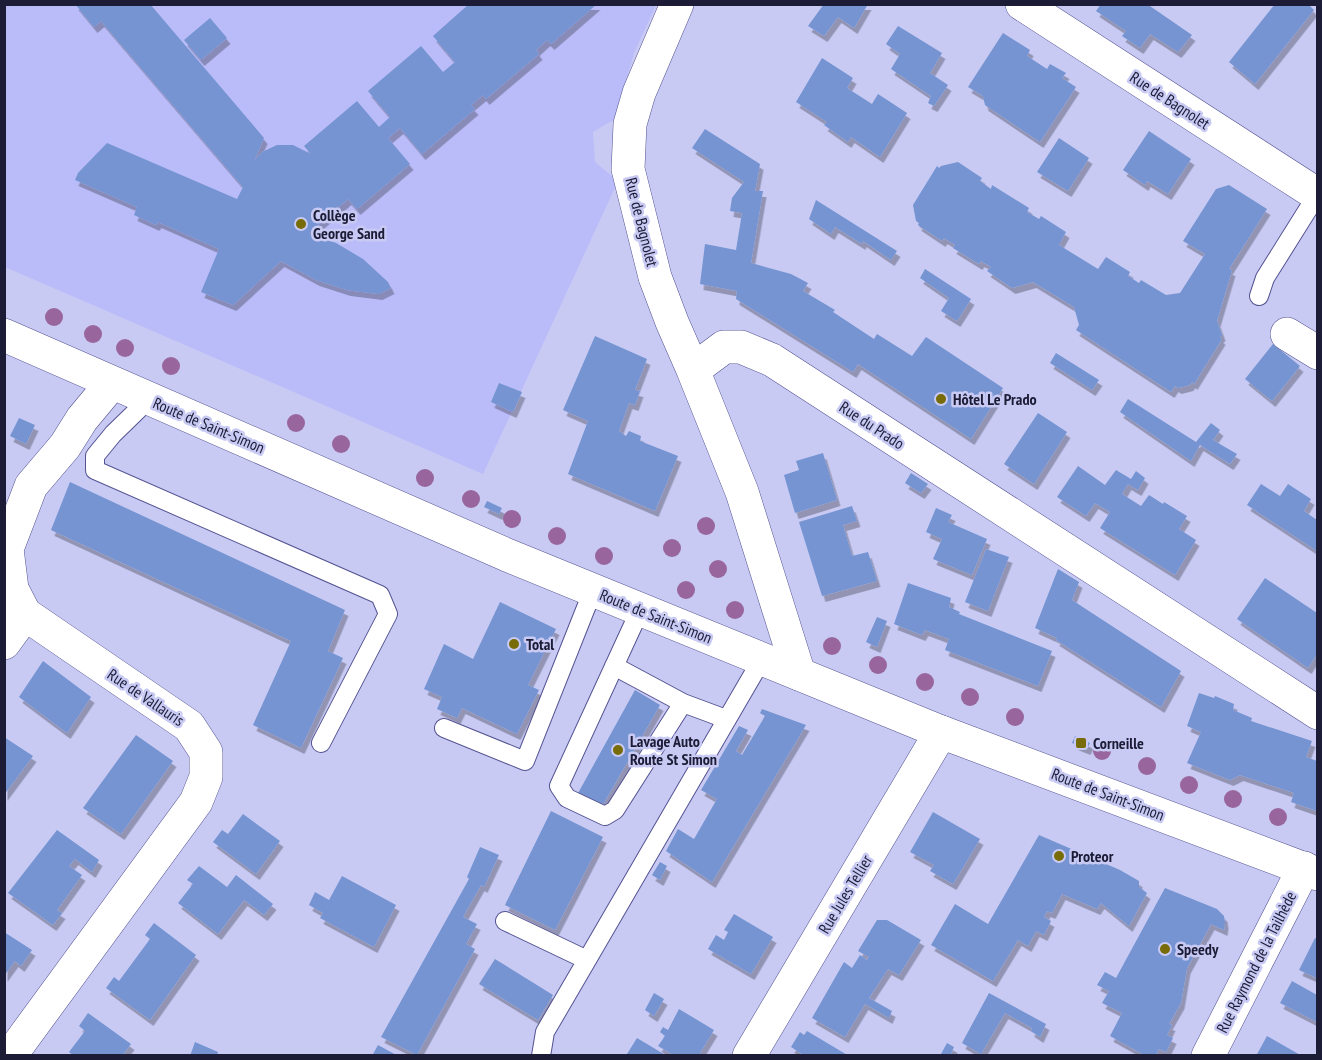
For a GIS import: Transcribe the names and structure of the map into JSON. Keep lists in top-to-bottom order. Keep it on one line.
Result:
{"streets":{"street":["Rue de Bagnolet","Route de Saint-Simon","Rue du Prado","Rue de Vallauris","Rue Jules Tellier","Rue Raymond de la Tailhède"]},"crossings":[["Rue de Bagnolet","Rue du Prado"],["Route de Saint-Simon","Rue de Vallauris"],["Route de Saint-Simon","Rue Jules Tellier"],["Route de Saint-Simon","Rue Raymond de la Tailhède"]],"places":{"other":["Collège George Sand","Hôtel Le Prado","Total","Lavage Auto Route St Simon","Proteor","Speedy"],"transit":["Corneille"]}}
